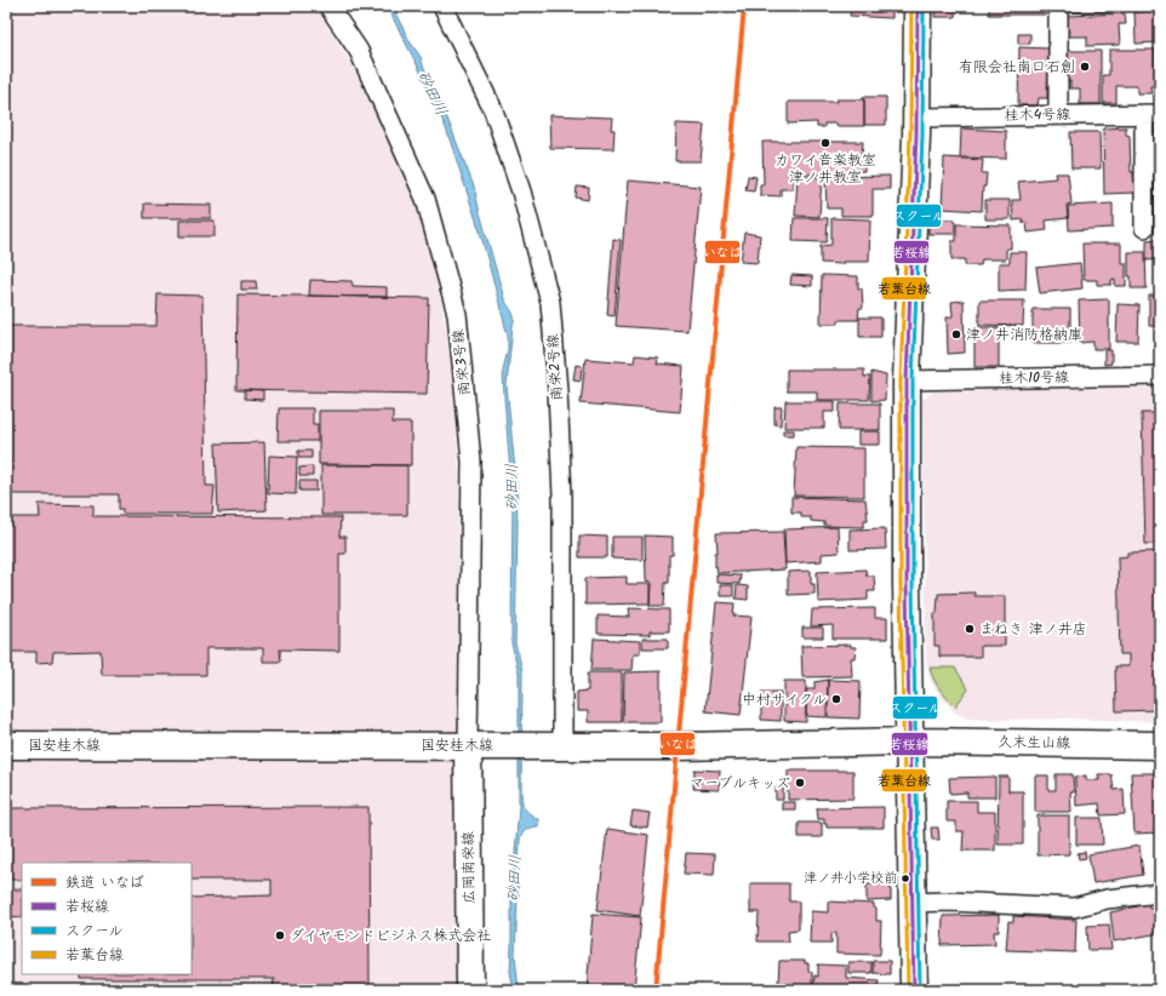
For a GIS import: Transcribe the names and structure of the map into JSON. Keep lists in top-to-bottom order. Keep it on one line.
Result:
{"streets":{"main road":["久末生山線","国安桂木線","広岡南栄線"],"street":["桂木4号線","南栄3号線","南栄2号線","桂木10号線"]},"crossings":[["南栄3号線","国安桂木線"],["南栄3号線","広岡南栄線"],["南栄2号線","国安桂木線"],["久末生山線","国安桂木線"],["国安桂木線","広岡南栄線"]],"water":["砂田川"],"places":["有限会社南口石創","カワイ音楽教室 津ノ井教室","津ノ井消防格納庫","まねき 津ノ井店","中村サイクル","マーブルキッズ","津ノ井小学校前","ダイヤモンドビジネス株式会社"],"lines":["rail line いなば","transit line 若桜線","transit line スクール","transit line 若葉台線"],"legend":["鉄道 いなば","若桜線","スクール","若葉台線"]}
